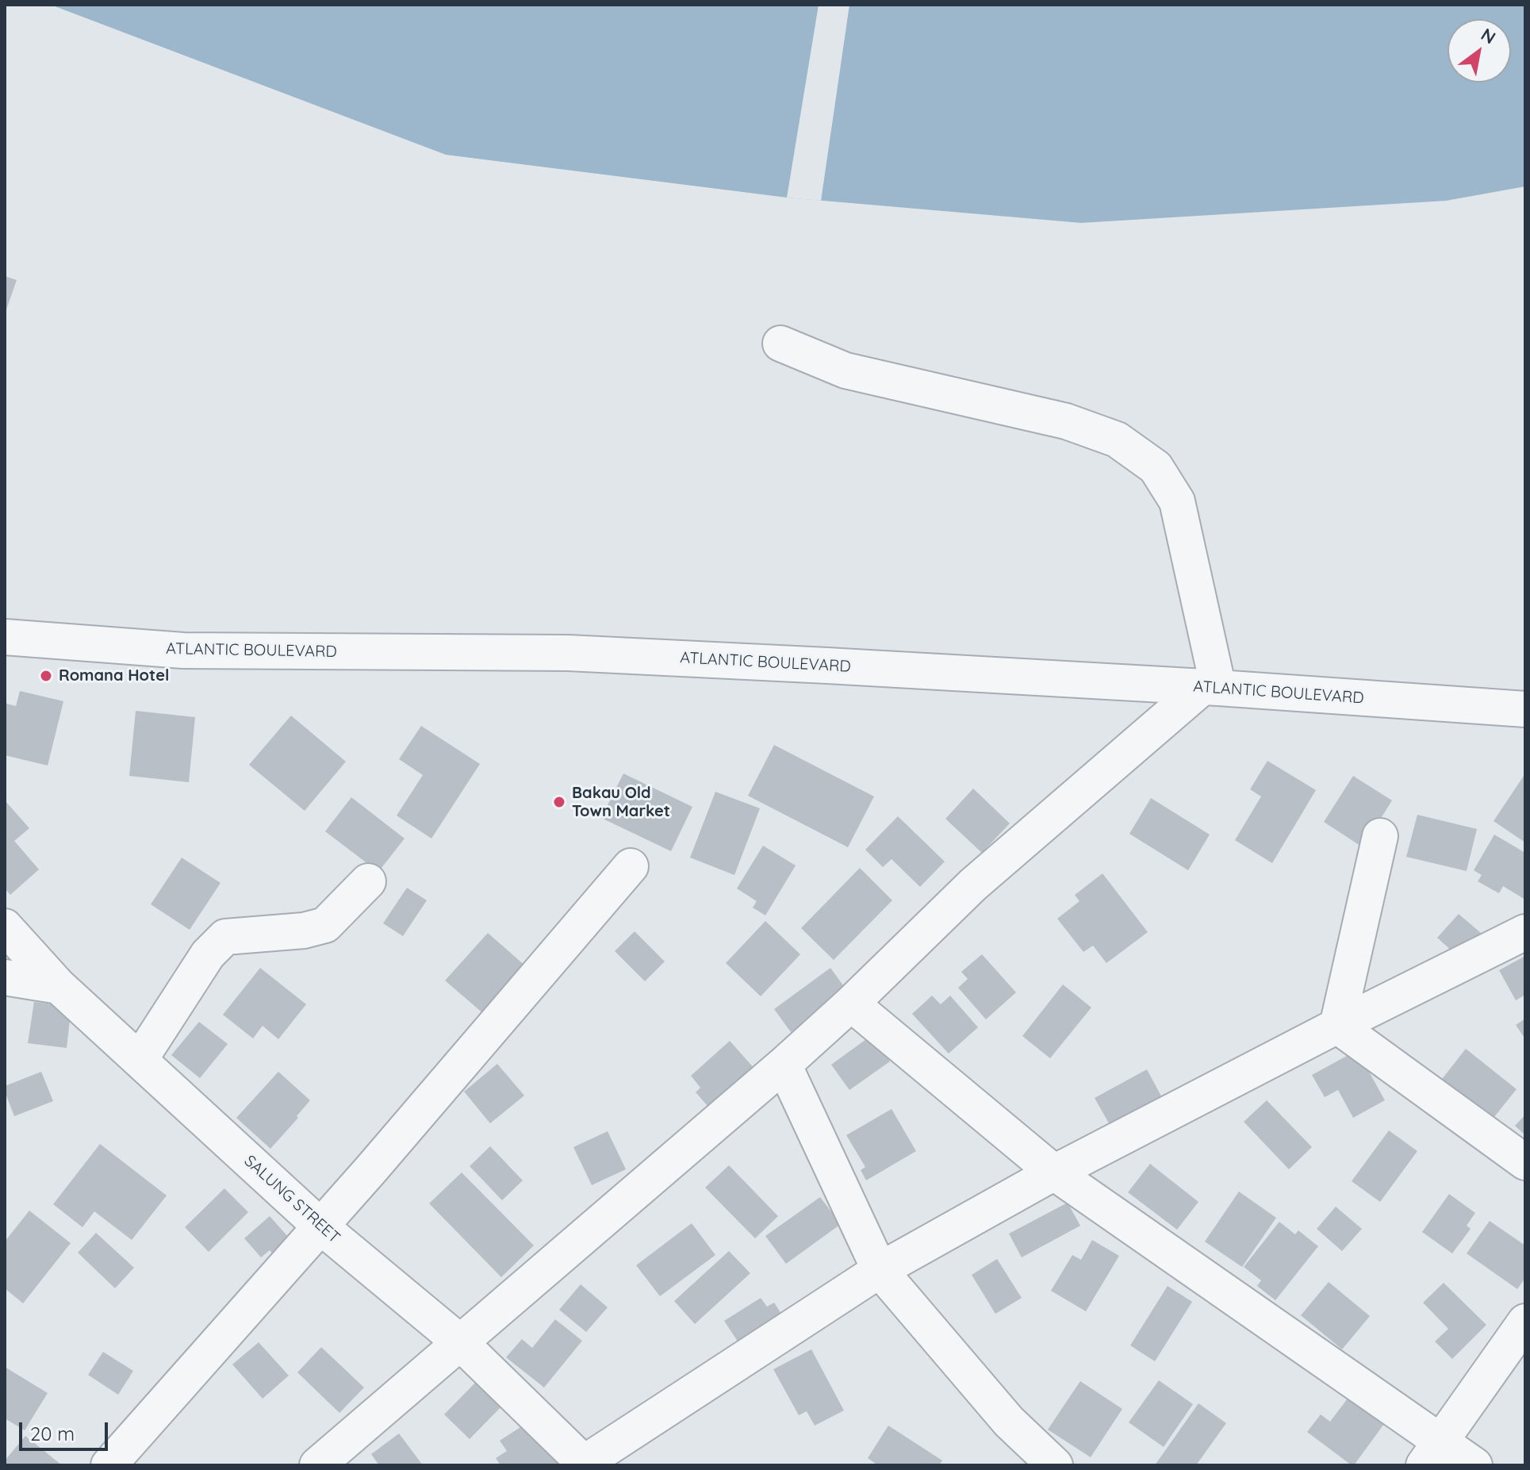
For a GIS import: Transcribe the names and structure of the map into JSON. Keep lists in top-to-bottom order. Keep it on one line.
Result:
{"streets":{"street":["ATLANTIC BOULEVARD","SALUNG STREET"]},"places":["Romana Hotel","Bakau Old Town Market"],"scale_bar":"20 m","north":"top right"}
